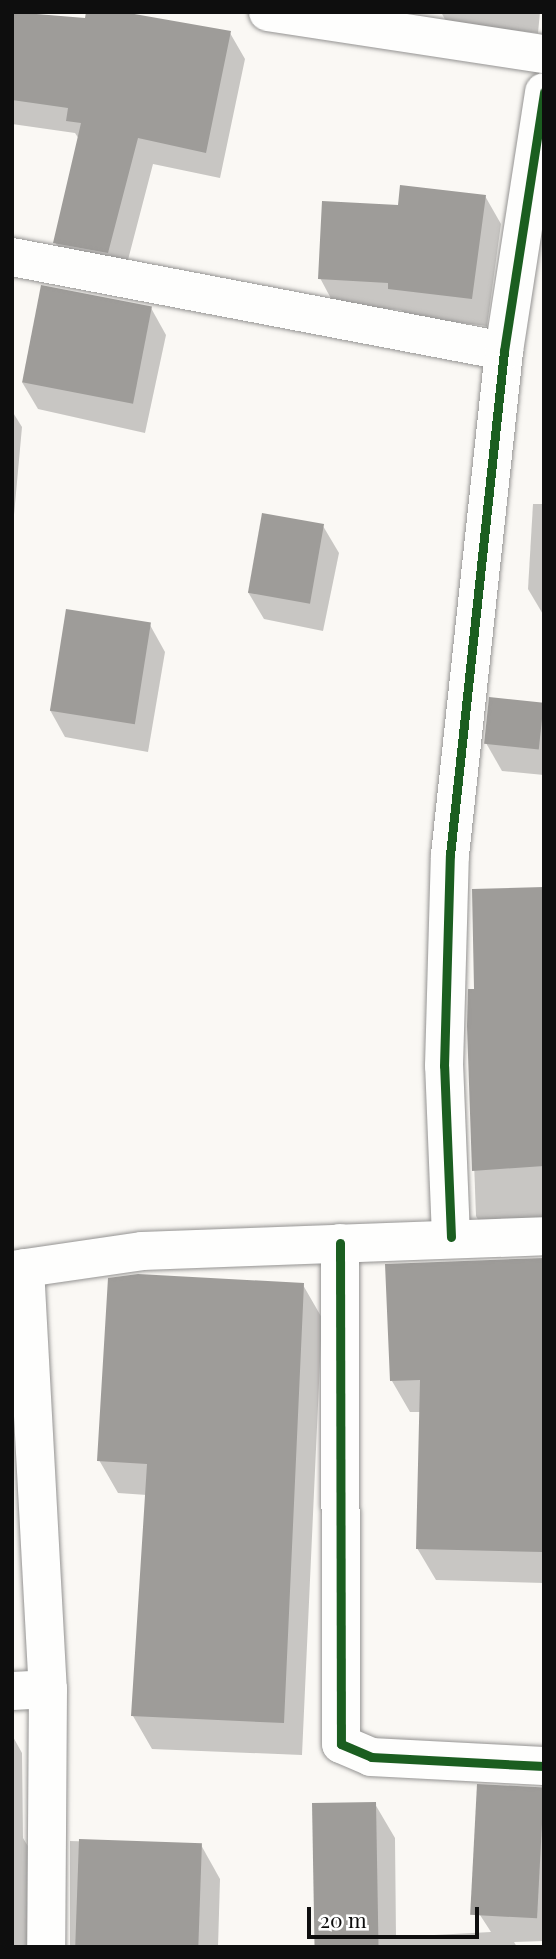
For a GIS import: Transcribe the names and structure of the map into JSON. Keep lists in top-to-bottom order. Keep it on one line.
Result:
{"scale_bar":"20 m"}
